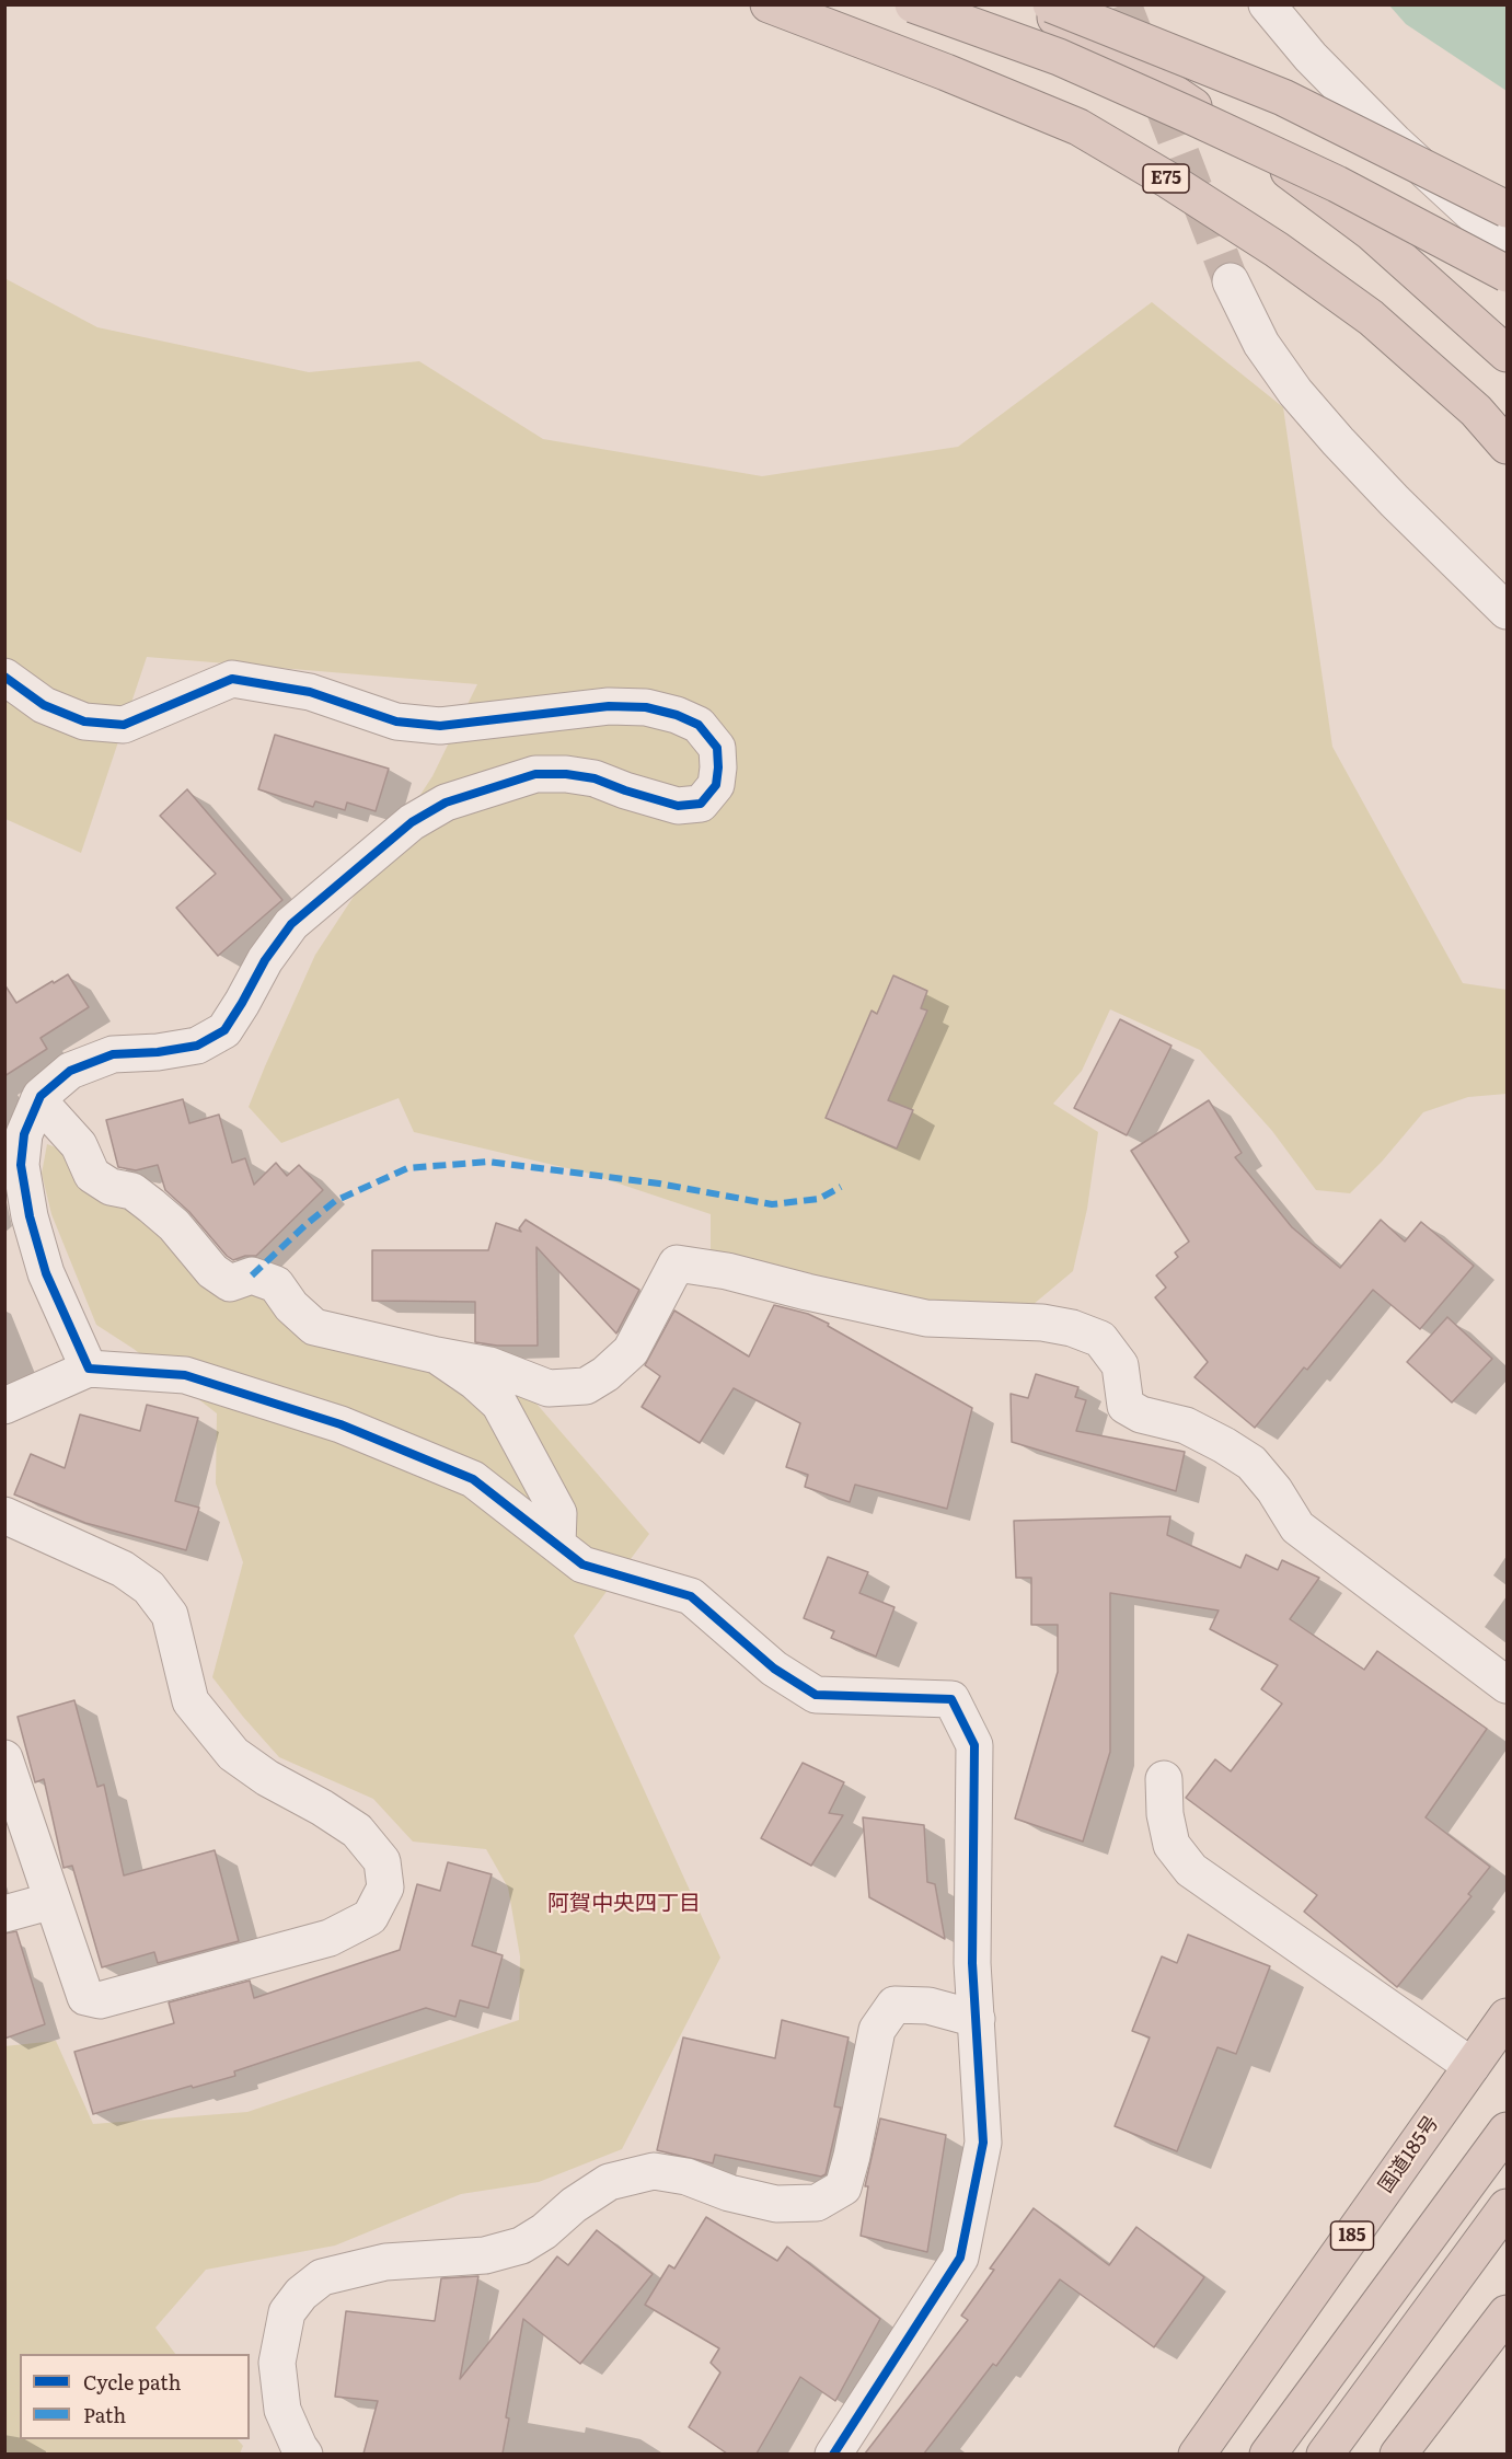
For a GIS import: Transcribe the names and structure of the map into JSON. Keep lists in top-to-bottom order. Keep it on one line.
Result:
{"streets":{"highway":["E75","国道185号","185"]},"districts":["阿賀中央四丁目"],"legend":["Cycle path","Path"]}
